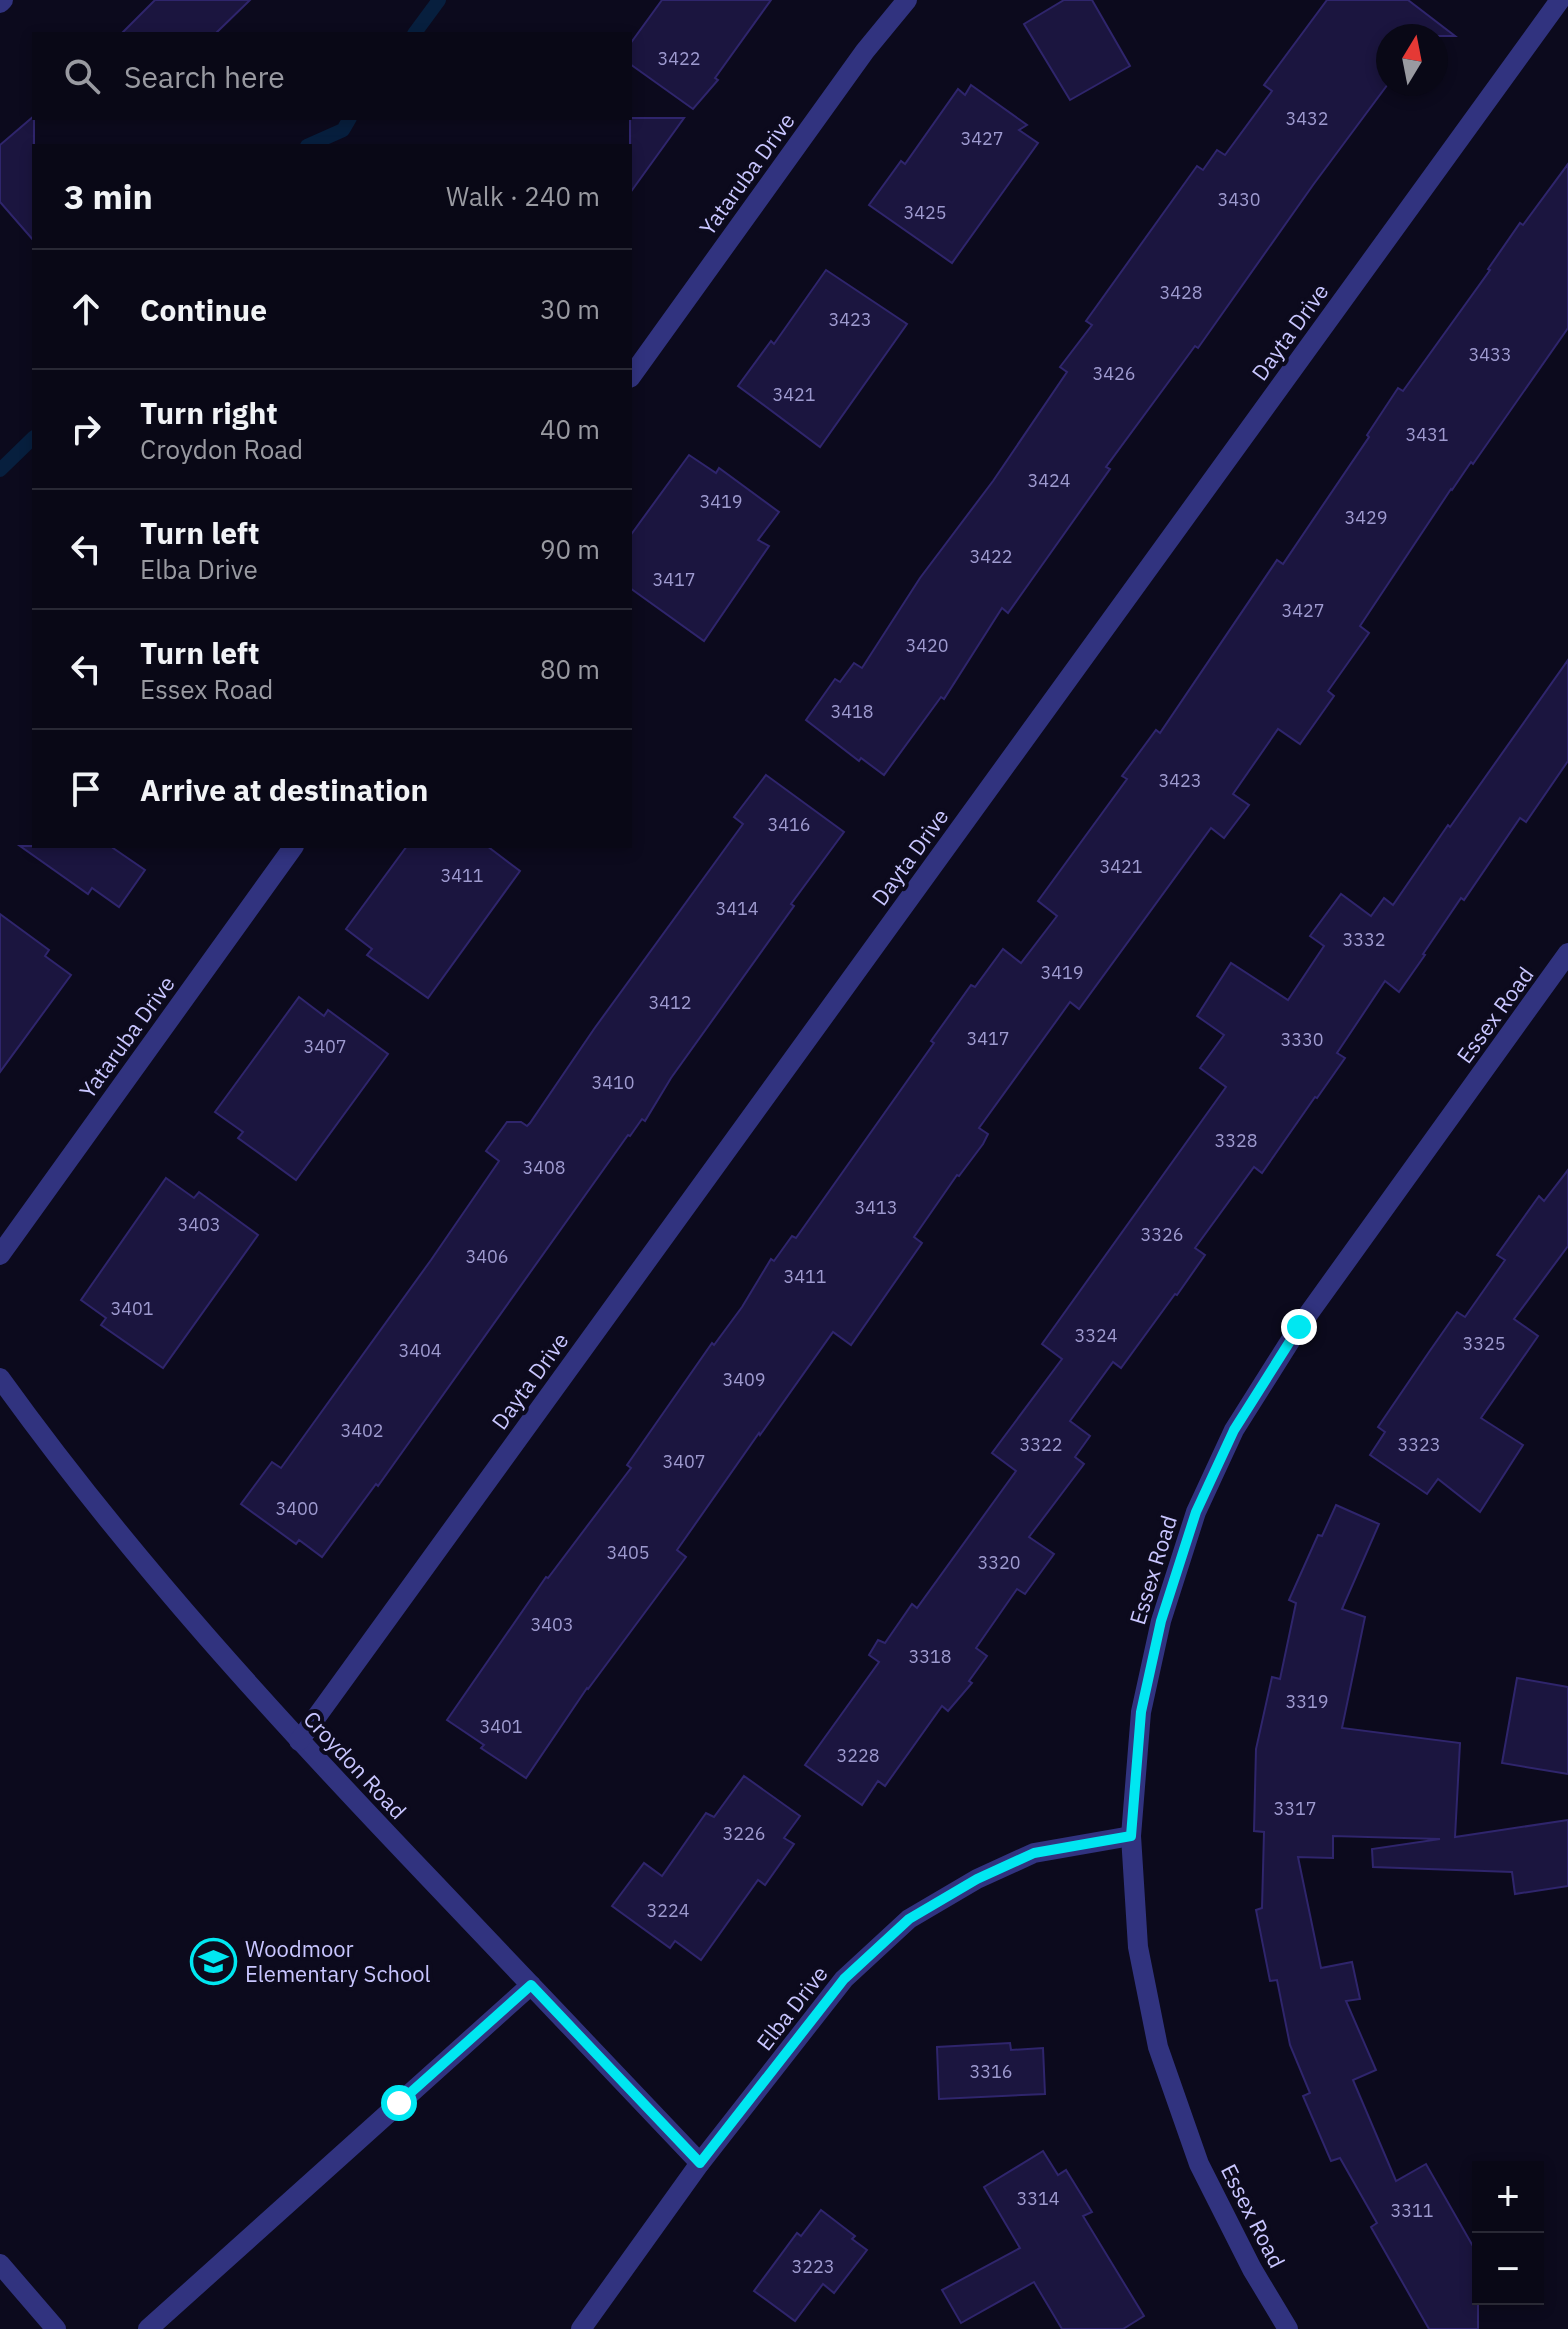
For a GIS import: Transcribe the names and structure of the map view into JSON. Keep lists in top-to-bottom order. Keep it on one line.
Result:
{"streets":{"street":["Yataruba Drive","Dayta Drive","Essex Road","Croydon Road","Elba Drive"]},"crossings":[["Dayta Drive","Croydon Road"],["Essex Road","Elba Drive"],["Croydon Road","Elba Drive"]],"places":{"school or university":["Woodmoor Elementary School"]},"house_numbers":["3422","3432","3427","3430","3425","3428","3423","3433","3426","3421","3431","3424","3419","3429","3422","3417","3427","3420","3418","3423","3416","3421","3411","3414","3332","3419","3412","3417","3330","3407","3410","3328","3408","3413","3403","3326","3406","3411","3401","3324","3325","3404","3409","3402","3322","3323","3407","3400","3405","3320","3403","3318","3319","3401","3228","3317","3226","3224","3316","3314","3311","3223"],"north":"top","page":{"search":"Search here","heading":["3 min","Walk · 240 m"],"list":[["Continue","30 m"],["Turn right","Croydon Road","40 m"],["Turn left","Elba Drive","90 m"],["Turn left","Essex Road","80 m"],"Arrive at destination"],"map_buttons":["+","−"]}}
